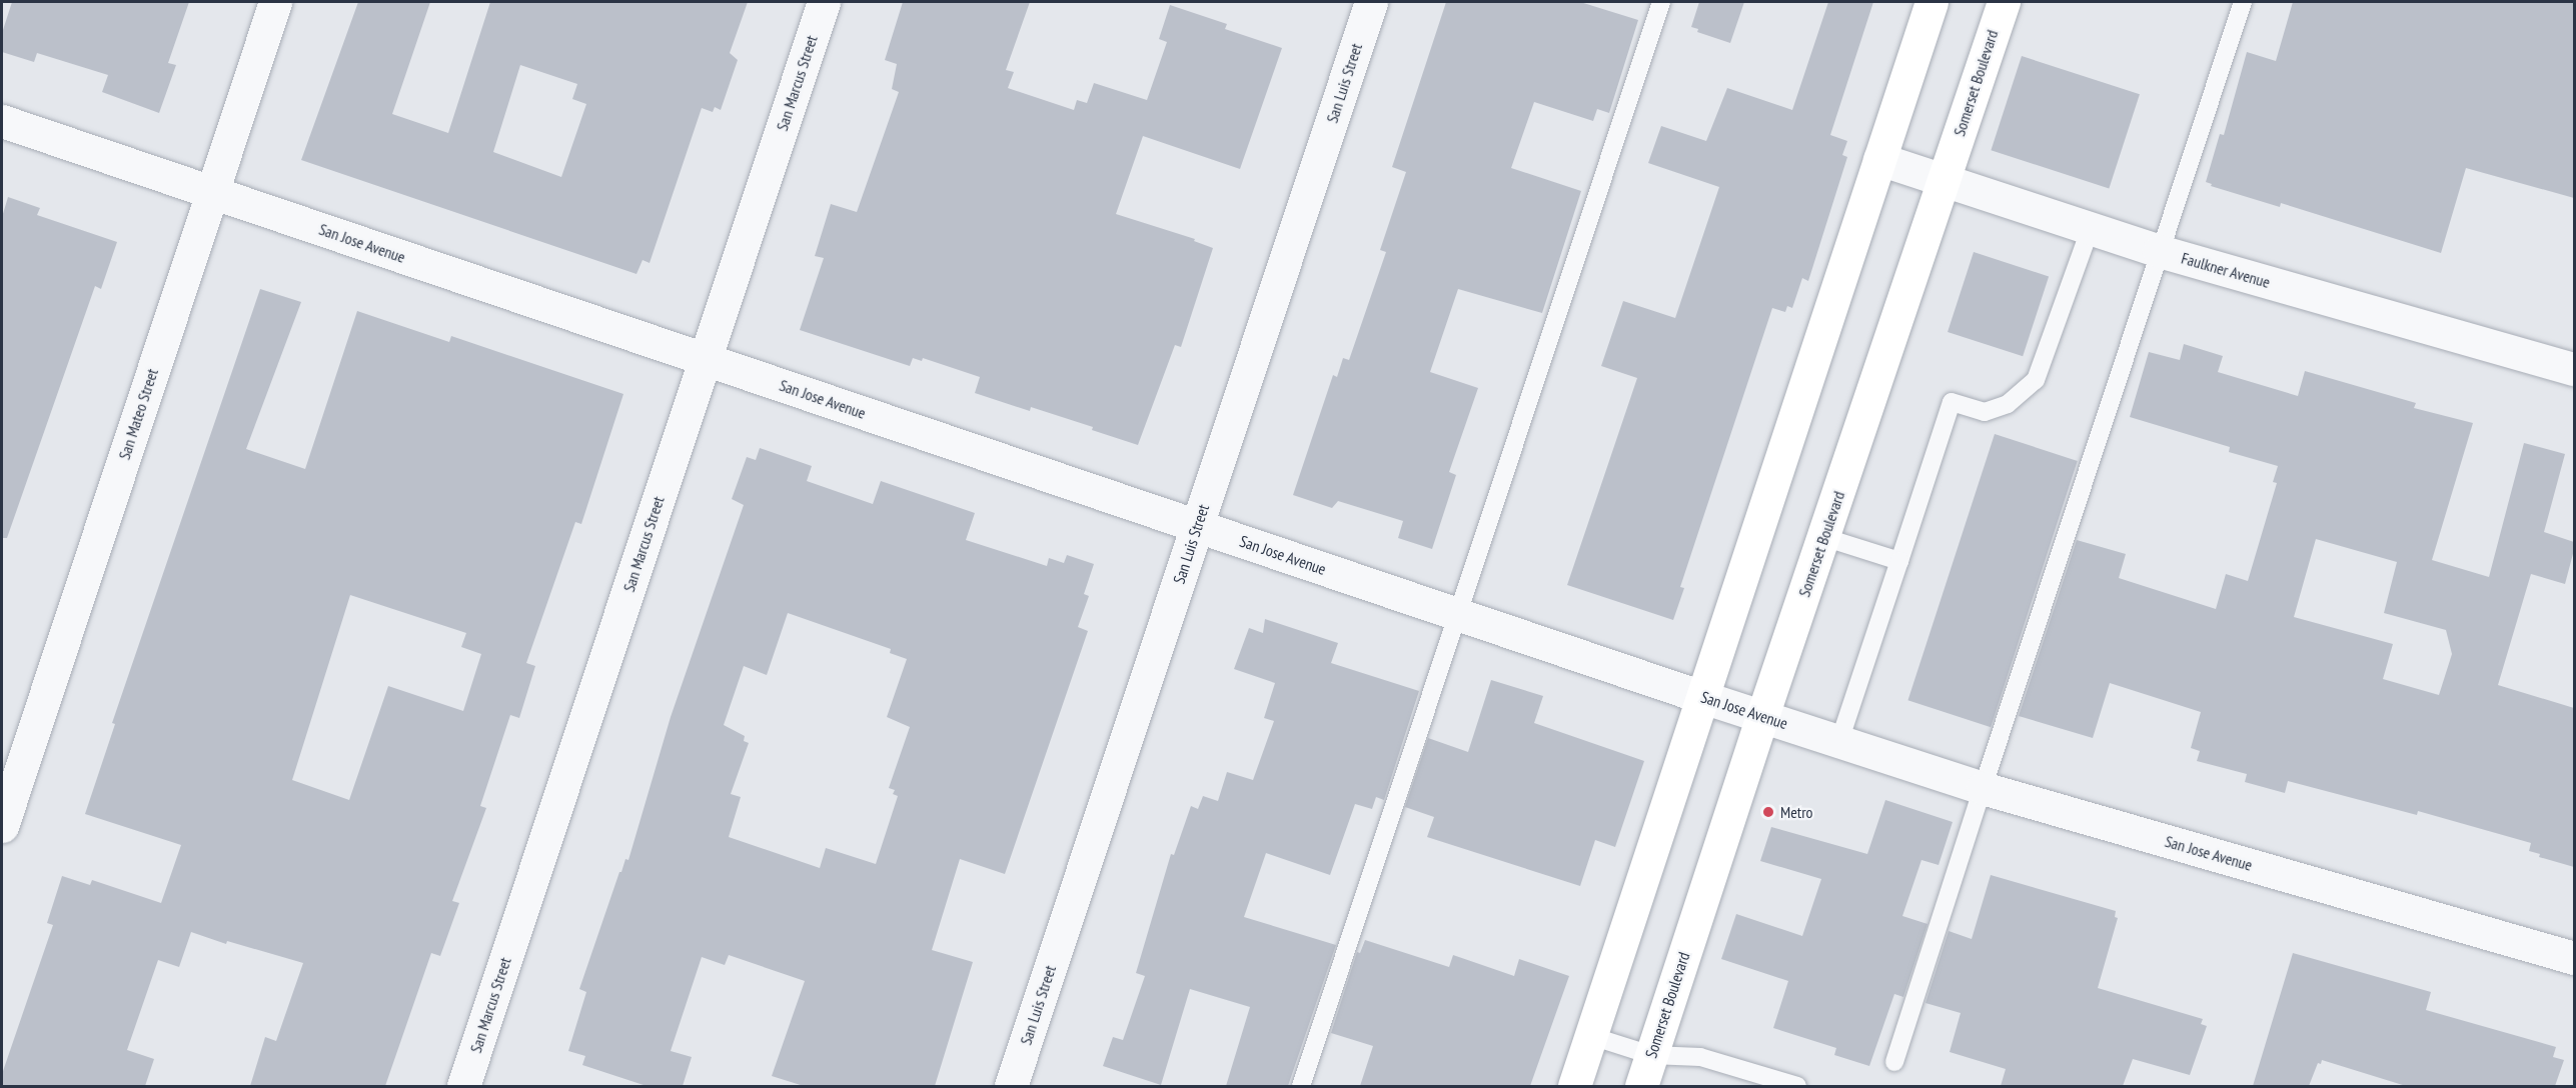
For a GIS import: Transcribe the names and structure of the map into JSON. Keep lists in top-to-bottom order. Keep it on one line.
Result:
{"streets":{"main road":["Somerset Boulevard"],"street":["San Marcus Street","San Luis Street","San Jose Avenue","Faulkner Avenue","San Mateo Street"]},"crossings":[["San Marcus Street","San Jose Avenue"],["San Luis Street","San Jose Avenue"],["Somerset Boulevard","San Jose Avenue"],["Somerset Boulevard","Faulkner Avenue"],["San Jose Avenue","San Mateo Street"]],"places":["Metro"]}
